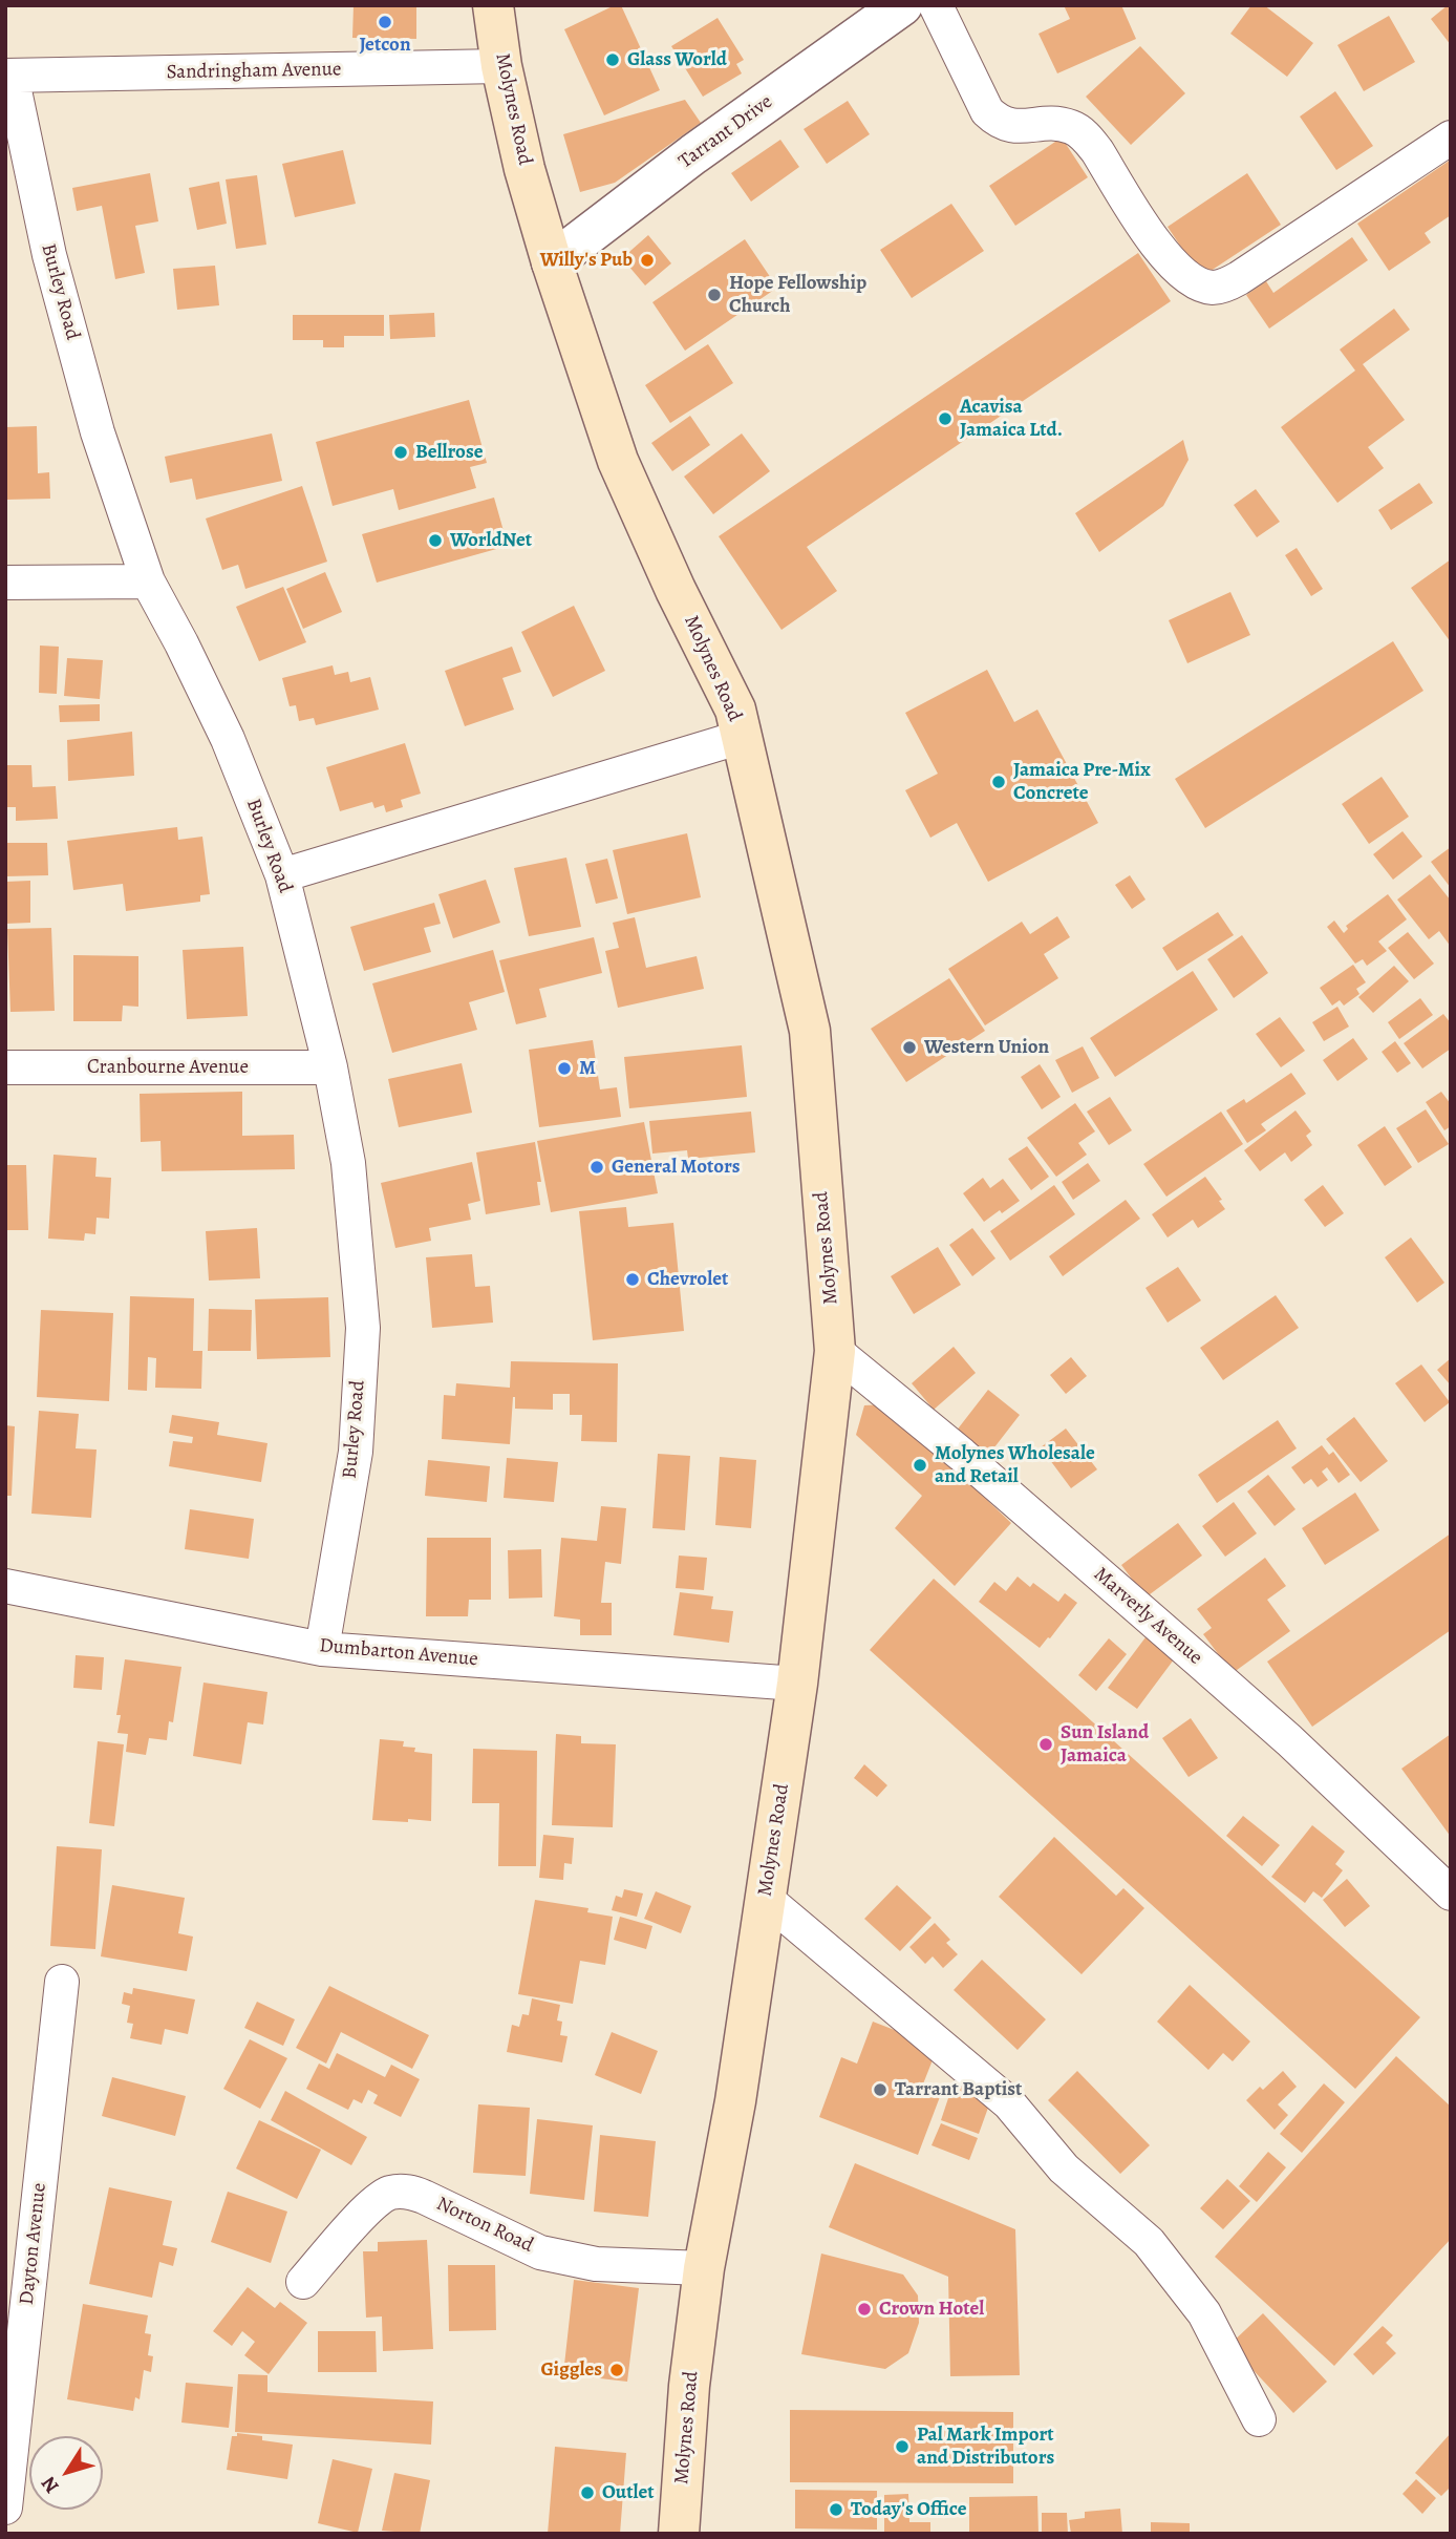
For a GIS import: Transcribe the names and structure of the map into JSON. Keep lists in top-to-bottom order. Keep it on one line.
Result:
{"streets":{"main road":["Molynes Road"],"street":["Sandringham Avenue","Tarrant Drive","Burley Road","Cranbourne Avenue","Marverly Avenue","Dumbarton Avenue","Norton Road","Dayton Avenue"]},"crossings":[["Sandringham Avenue","Molynes Road"],["Sandringham Avenue","Burley Road"],["Molynes Road","Tarrant Drive"],["Molynes Road","Marverly Avenue"],["Molynes Road","Dumbarton Avenue"],["Molynes Road","Norton Road"],["Burley Road","Cranbourne Avenue"],["Burley Road","Dumbarton Avenue"]],"places":["Jetcon","Glass World","Willy's Pub","Hope Fellowship Church","Acavisa Jamaica Ltd.","Bellrose","WorldNet","Jamaica Pre-Mix Concrete","Western Union","M","General Motors","Chevrolet","Molynes Wholesale and Retail","Sun Island Jamaica","Tarrant Baptist","Crown Hotel","Giggles","Pal Mark Import and Distributors","Outlet","Today's Office"],"north":"bottom left"}
